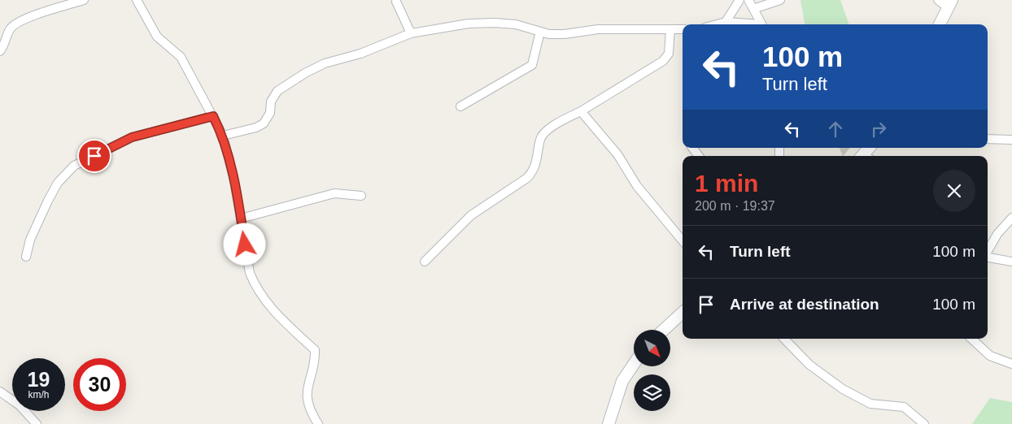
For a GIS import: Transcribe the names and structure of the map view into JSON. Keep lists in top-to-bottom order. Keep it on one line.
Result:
{"north":"bottom right","page":{"turn":["100 m","Turn left"],"heading":["1 min","200 m · 19:37"],"list":[{"name":"Turn left","value":"100 m"},{"name":"Arrive at destination","value":"100 m"}],"speed":"19 km/h","limit":"30"}}
